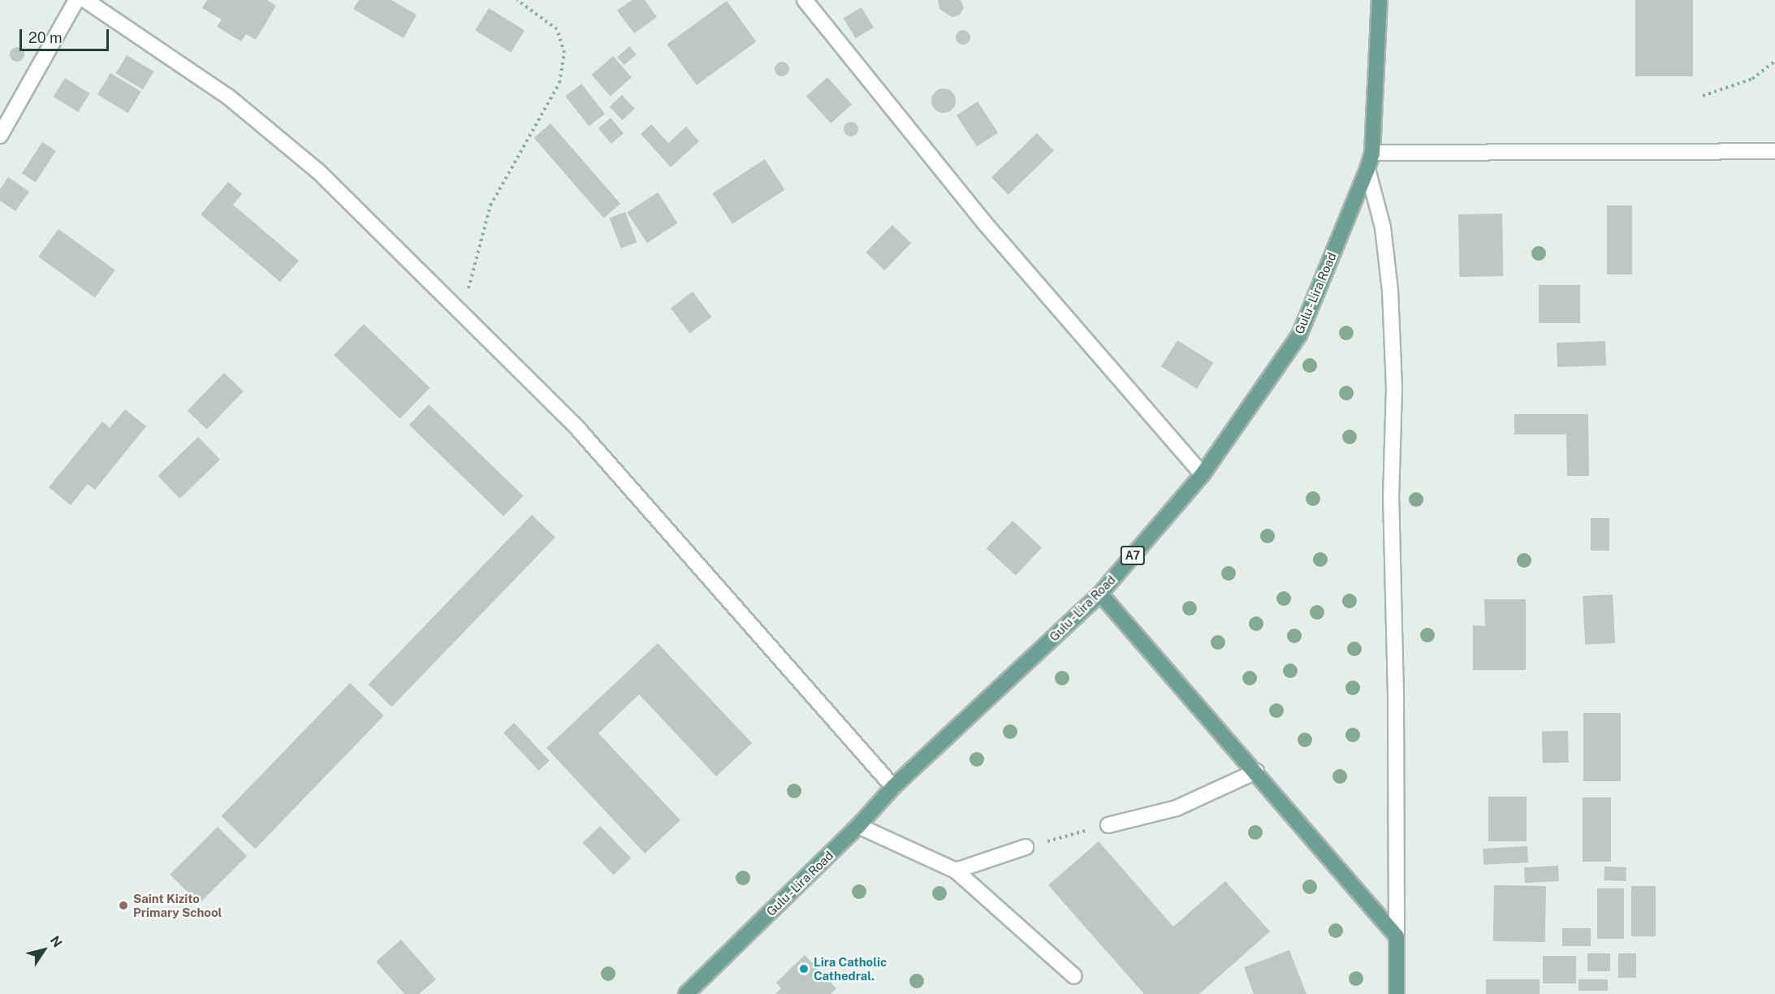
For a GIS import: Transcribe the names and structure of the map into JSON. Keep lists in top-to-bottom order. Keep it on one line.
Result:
{"streets":{"main road":["Gulu - Lira Road","A7"]},"places":["Saint Kizito Primary School","Lira Catholic Cathedral."],"scale_bar":"20 m","north":"top right"}
